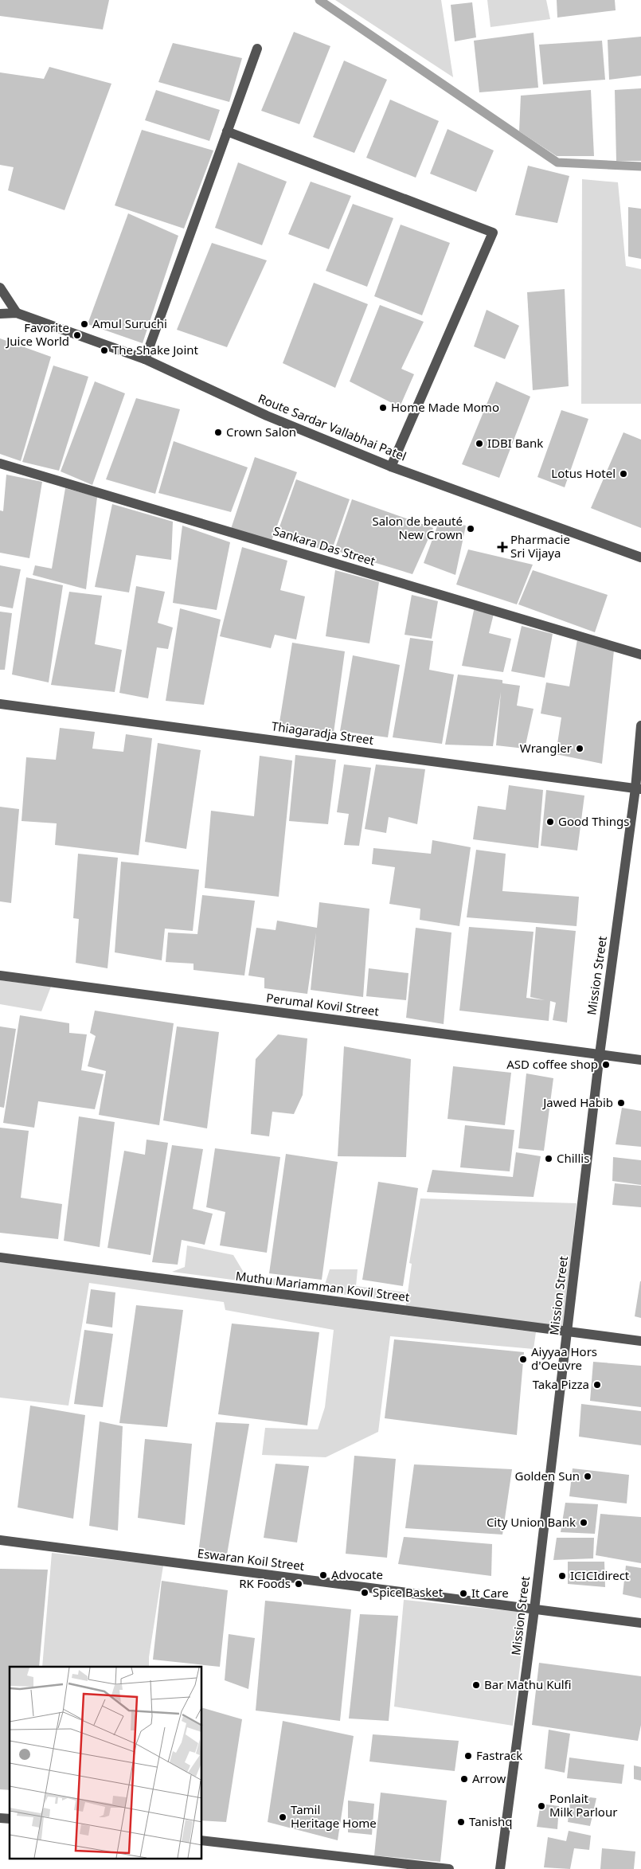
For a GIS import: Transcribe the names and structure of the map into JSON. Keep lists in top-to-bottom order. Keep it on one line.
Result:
{"streets":{"street":["Route Sardar Vallabhai Patel","Sankara Das Street","Thiagaradja Street","Mission Street","Perumal Kovil Street","Muthu Mariamman Kovil Street","Eswaran Koil Street"]},"crossings":[["Thiagaradja Street","Mission Street"],["Mission Street","Perumal Kovil Street"],["Mission Street","Muthu Mariamman Kovil Street"],["Mission Street","Eswaran Koil Street"]],"places":{"other":["Amul Suruchi","Favorite Juice World","The Shake Joint","Home Made Momo","Crown Salon","IDBI Bank","Lotus Hotel","Salon de beauté New Crown","Wrangler","Good Things","ASD coffee shop","Jawed Habib","Chillis","Aiyyaa Hors d'Oeuvre","Taka Pizza","Golden Sun","City Union Bank","Advocate","ICICIdirect","RK Foods","Spice Basket","It Care","Bar Mathu Kulfi","Fastrack","Arrow","Ponlait Milk Parlour","Tamil Heritage Home","Tanishq"],"health":["Pharmacie Sri Vijaya"]}}
